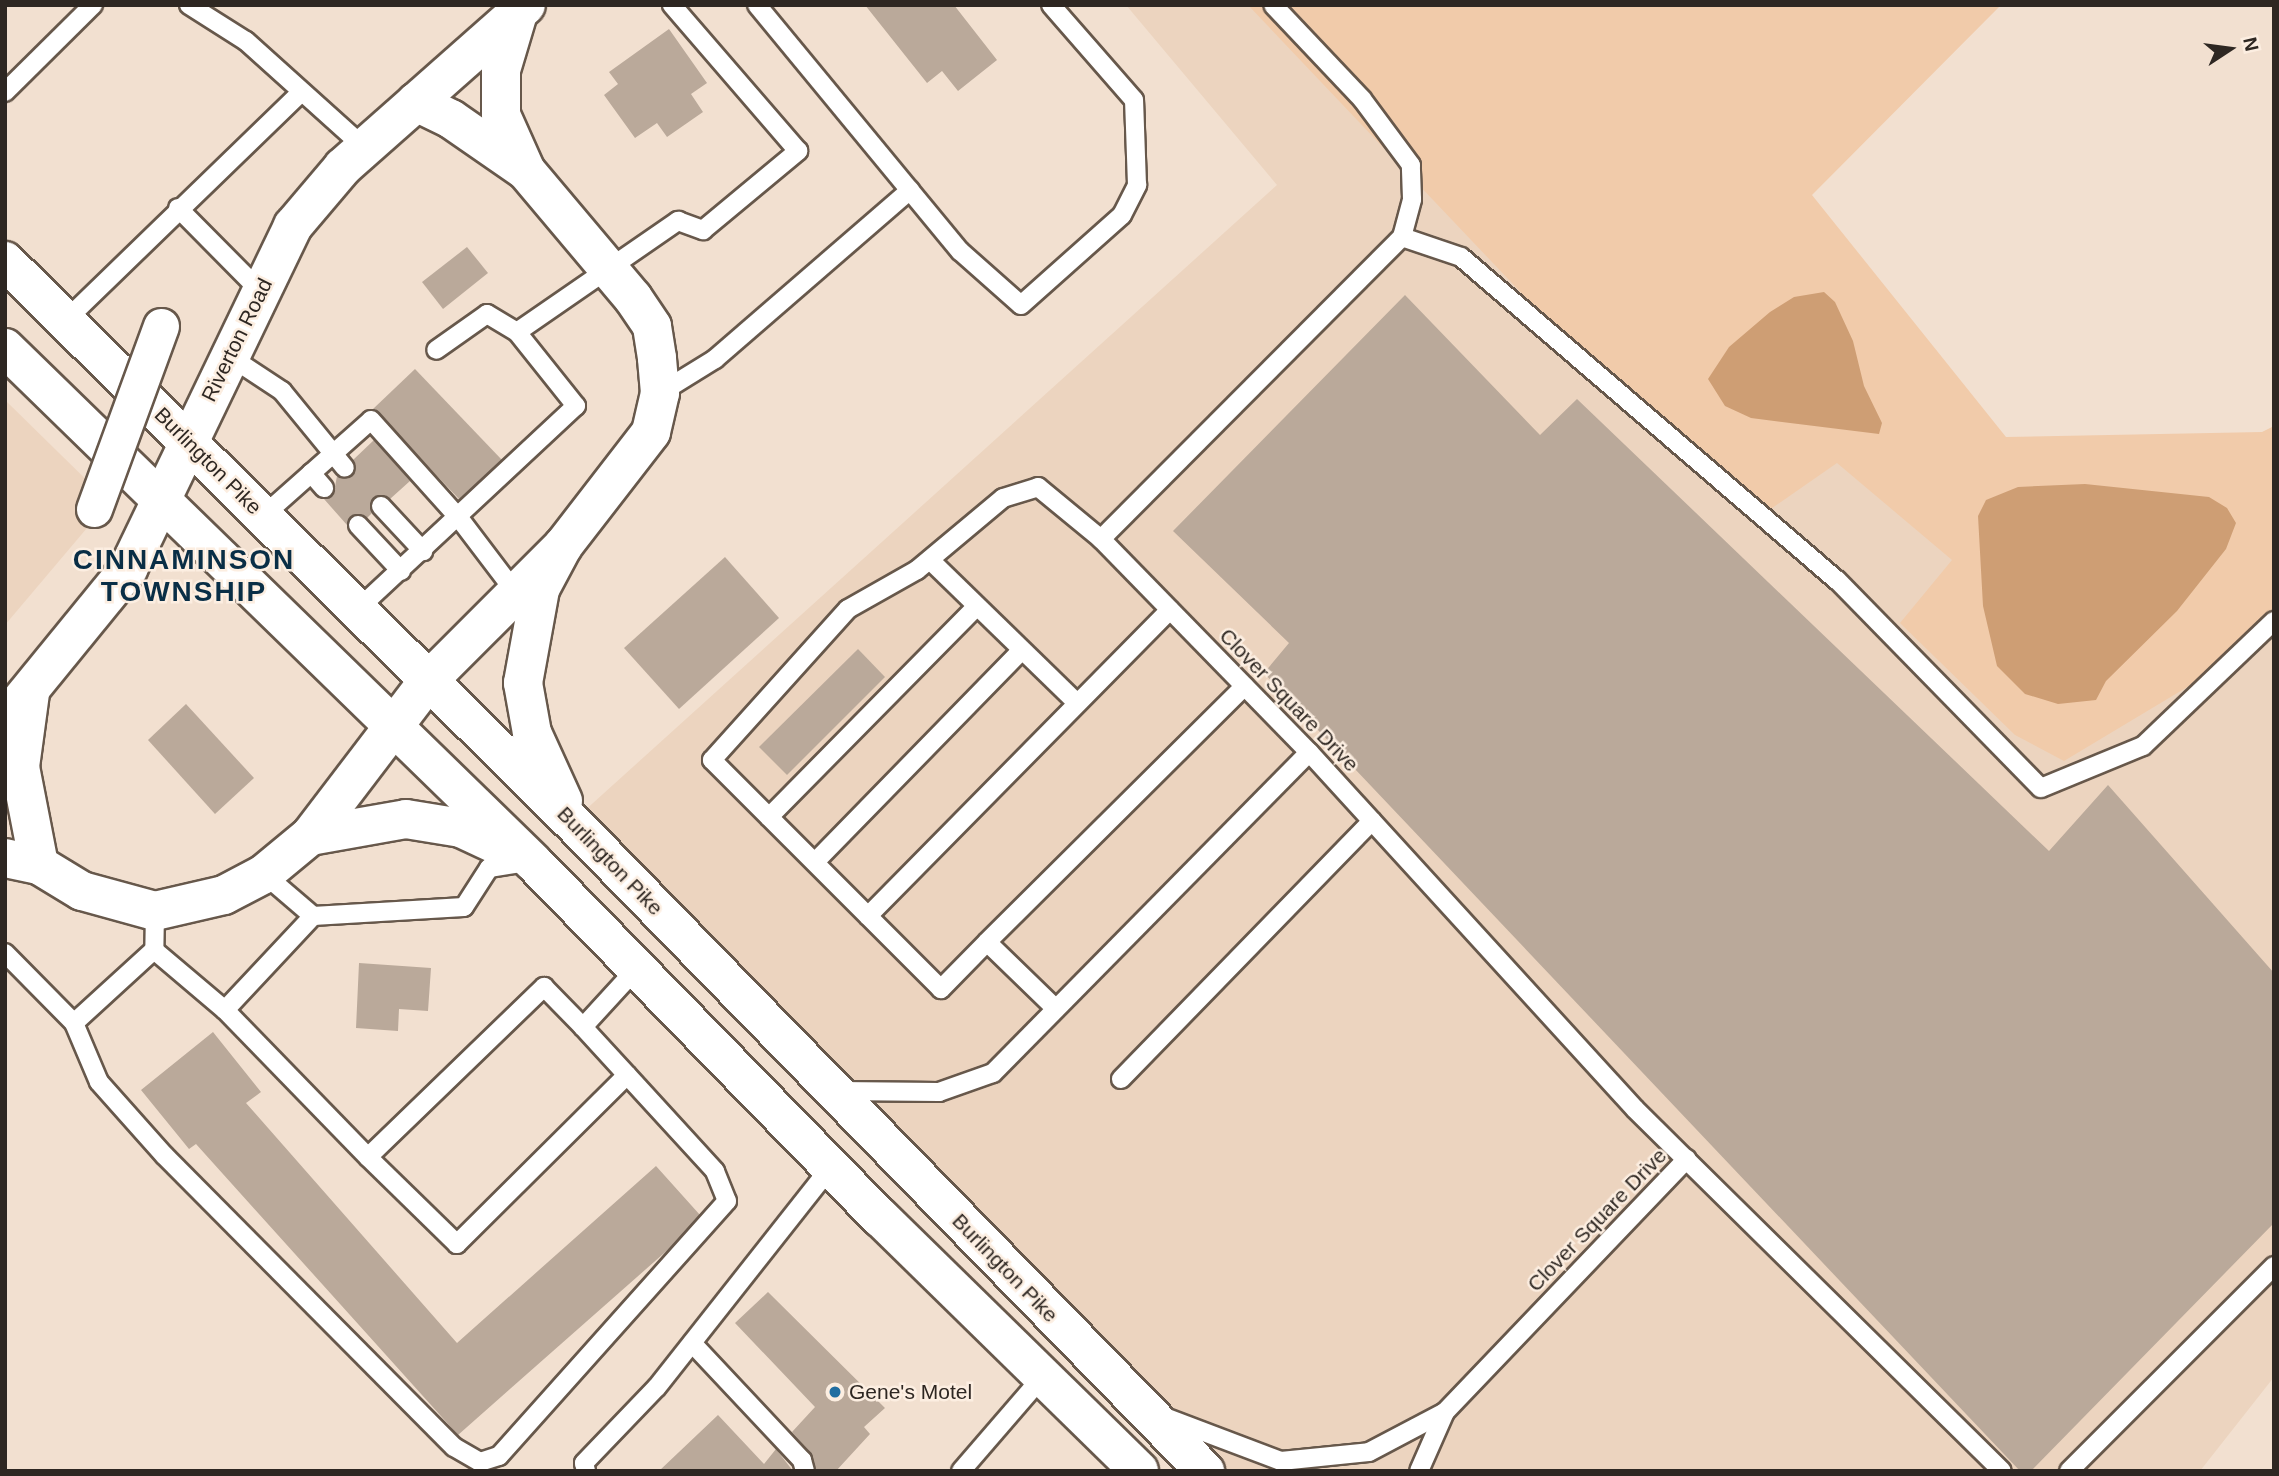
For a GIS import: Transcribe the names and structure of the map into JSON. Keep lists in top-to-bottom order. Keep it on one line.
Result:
{"streets":{"main road":["Riverton Road","Burlington Pike"],"lane":["Clover Square Drive"]},"crossings":[["Riverton Road","Burlington Pike"],["Burlington Pike","Clover Square Drive"]],"districts":["CINNAMINSON TOWNSHIP"],"places":["Gene's Motel"],"north":"right"}
